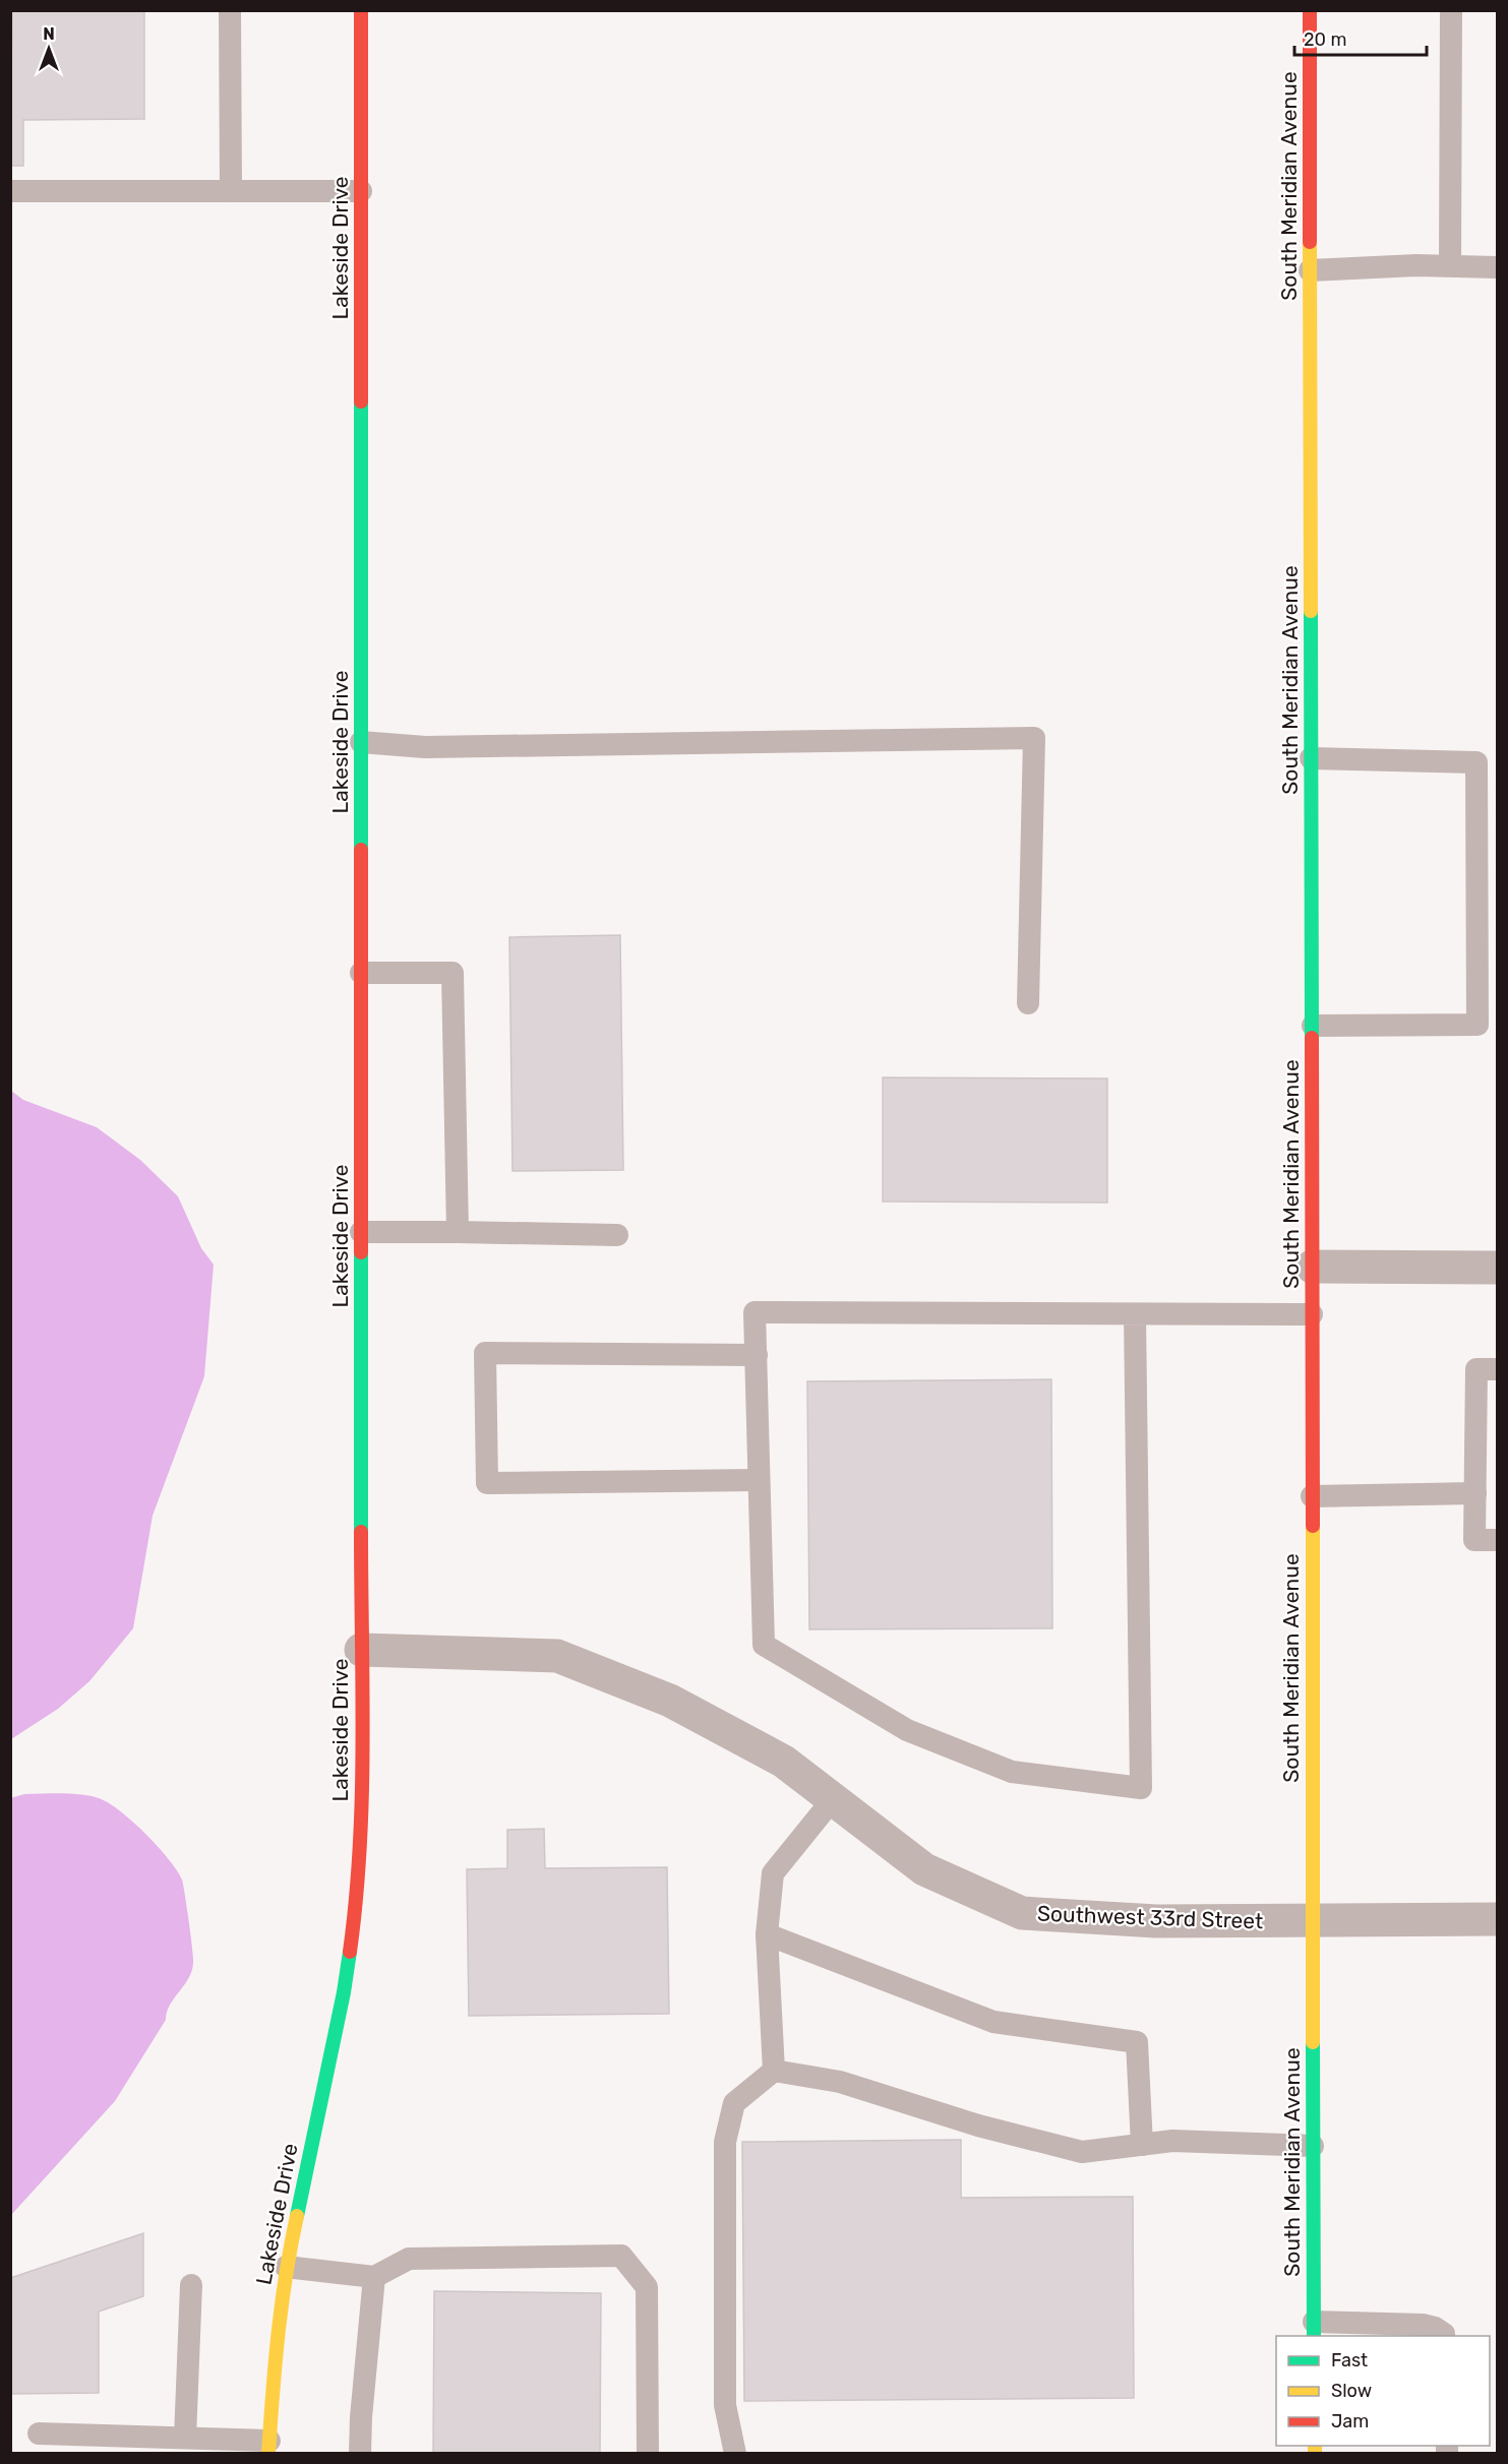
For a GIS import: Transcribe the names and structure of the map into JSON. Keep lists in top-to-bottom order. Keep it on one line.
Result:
{"streets":{"street":["South Meridian Avenue","Lakeside Drive","Southwest 33rd Street"]},"crossings":[["South Meridian Avenue","Southwest 33rd Street"],["Lakeside Drive","Southwest 33rd Street"]],"legend":["Fast","Slow","Jam"],"scale_bar":"20 m","north":"top"}
